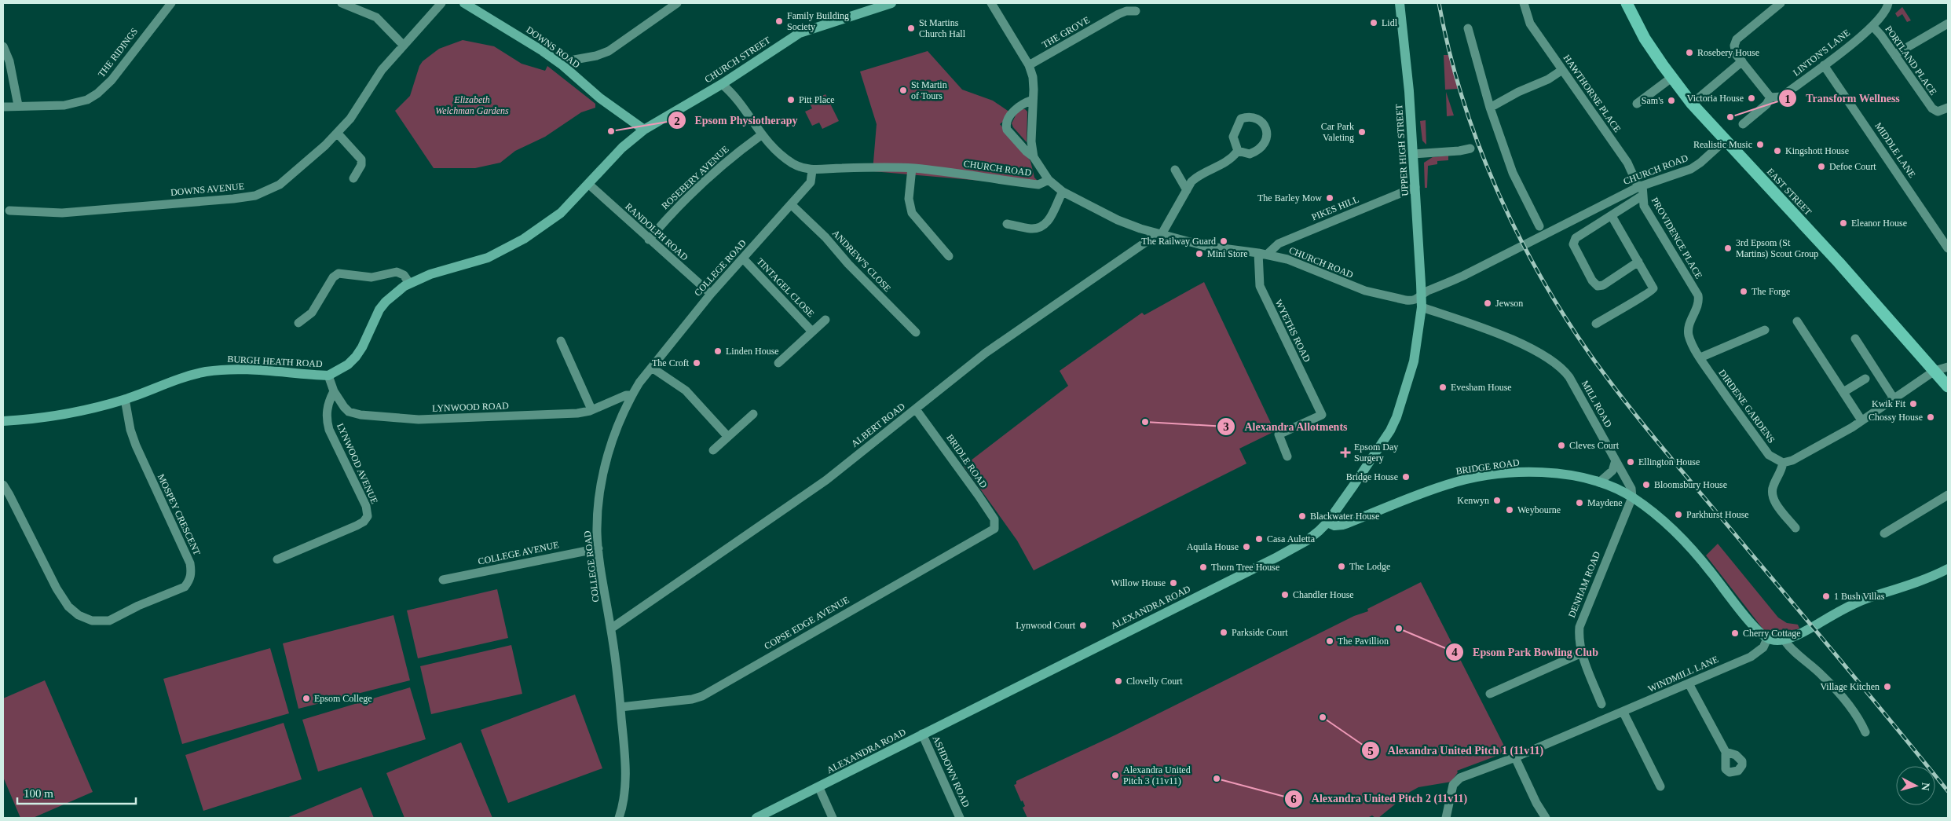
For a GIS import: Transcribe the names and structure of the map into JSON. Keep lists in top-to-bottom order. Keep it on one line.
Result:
{"streets":{"highway":["EAST STREET"],"main road":["DOWNS ROAD","CHURCH STREET","UPPER HIGH STREET","BURGH HEATH ROAD","BRIDGE ROAD","ALEXANDRA ROAD"],"street":["THE GROVE","THE RIDINGS","LINTON'S LANE","PORTLAND PLACE","HAWTHORNE PLACE","MIDDLE LANE","CHURCH ROAD","ROSEBERY AVENUE","DOWNS AVENUE","PIKES HILL","RANDOLPH ROAD","PROVIDENCE PLACE","ANDREW'S CLOSE","COLLEGE ROAD","TINTAGEL CLOSE","WYETHS ROAD","MILL ROAD","DIRDENE GARDENS","LYNWOOD ROAD","ALBERT ROAD","BRIDLE ROAD","LYNWOOD AVENUE","MOSPEY CRESCENT","COLLEGE AVENUE","DENHAM ROAD","COPSE EDGE AVENUE","WINDMILL LANE","ASHDOWN ROAD"]},"crossings":[["DOWNS ROAD","CHURCH STREET"],["DOWNS ROAD","BURGH HEATH ROAD"],["LINTON'S LANE","PORTLAND PLACE"],["LINTON'S LANE","MIDDLE LANE"],["CHURCH STREET","BURGH HEATH ROAD"],["HAWTHORNE PLACE","CHURCH ROAD"],["HAWTHORNE PLACE","PROVIDENCE PLACE"],["UPPER HIGH STREET","CHURCH ROAD"],["UPPER HIGH STREET","PIKES HILL"],["UPPER HIGH STREET","ALEXANDRA ROAD"],["CHURCH ROAD","EAST STREET"],["CHURCH ROAD","PIKES HILL"],["CHURCH ROAD","PROVIDENCE PLACE"],["CHURCH ROAD","COLLEGE ROAD"],["CHURCH ROAD","WYETHS ROAD"],["CHURCH ROAD","ALBERT ROAD"],["CHURCH ROAD","ALEXANDRA ROAD"],["ROSEBERY AVENUE","RANDOLPH ROAD"],["PIKES HILL","WYETHS ROAD"],["RANDOLPH ROAD","COLLEGE ROAD"],["RANDOLPH ROAD","BURGH HEATH ROAD"],["PROVIDENCE PLACE","DIRDENE GARDENS"],["ANDREW'S CLOSE","COLLEGE ROAD"],["COLLEGE ROAD","TINTAGEL CLOSE"],["COLLEGE ROAD","LYNWOOD ROAD"],["COLLEGE ROAD","ALBERT ROAD"],["COLLEGE ROAD","COLLEGE AVENUE"],["COLLEGE ROAD","COPSE EDGE AVENUE"],["BURGH HEATH ROAD","LYNWOOD ROAD"],["BURGH HEATH ROAD","MOSPEY CRESCENT"],["MILL ROAD","BRIDGE ROAD"],["MILL ROAD","DENHAM ROAD"],["MILL ROAD","ALEXANDRA ROAD"],["LYNWOOD ROAD","LYNWOOD AVENUE"],["ALBERT ROAD","BRIDLE ROAD"],["BRIDLE ROAD","COPSE EDGE AVENUE"],["BRIDGE ROAD","DENHAM ROAD"],["BRIDGE ROAD","ALEXANDRA ROAD"],["ALEXANDRA ROAD","ASHDOWN ROAD"]],"parks":["Elizabeth Welchman Gardens"],"places":{"other":["Family Building Society","Lidl","St Martins Church Hall","Rosebery House","St Martin of Tours","Victoria House","Pitt Place","Sam's","Transform Wellness","Epsom Physiotherapy","Car Park Valeting","Realistic Music","Kingshott House","Defoe Court","The Barley Mow","Eleanor House","The Railway Guard","3rd Epsom (St Martins) Scout Group","Mini Store","The Forge","Jewson","Linden House","The Croft","Evesham House","Kwik Fit","Chossy House","Alexandra Allotments","Cleves Court","Ellington House","Bridge House","Bloomsbury House","Kenwyn","Maydene","Weybourne","Parkhurst House","Blackwater House","Casa Auletta","Aquila House","The Lodge","Thorn Tree House","Willow House","Chandler House","1 Bush Villas","Lynwood Court","Epsom Park Bowling Club","Parkside Court","Cherry Cottage","The Pavillion","Clovelly Court","Village Kitchen","Epsom College","Alexandra United Pitch 1 (11v11)","Alexandra United Pitch 3 (11v11)","Alexandra United Pitch 2 (11v11)"],"health":["Epsom Day Surgery"]},"scale_bar":"100 m","north":"right"}
